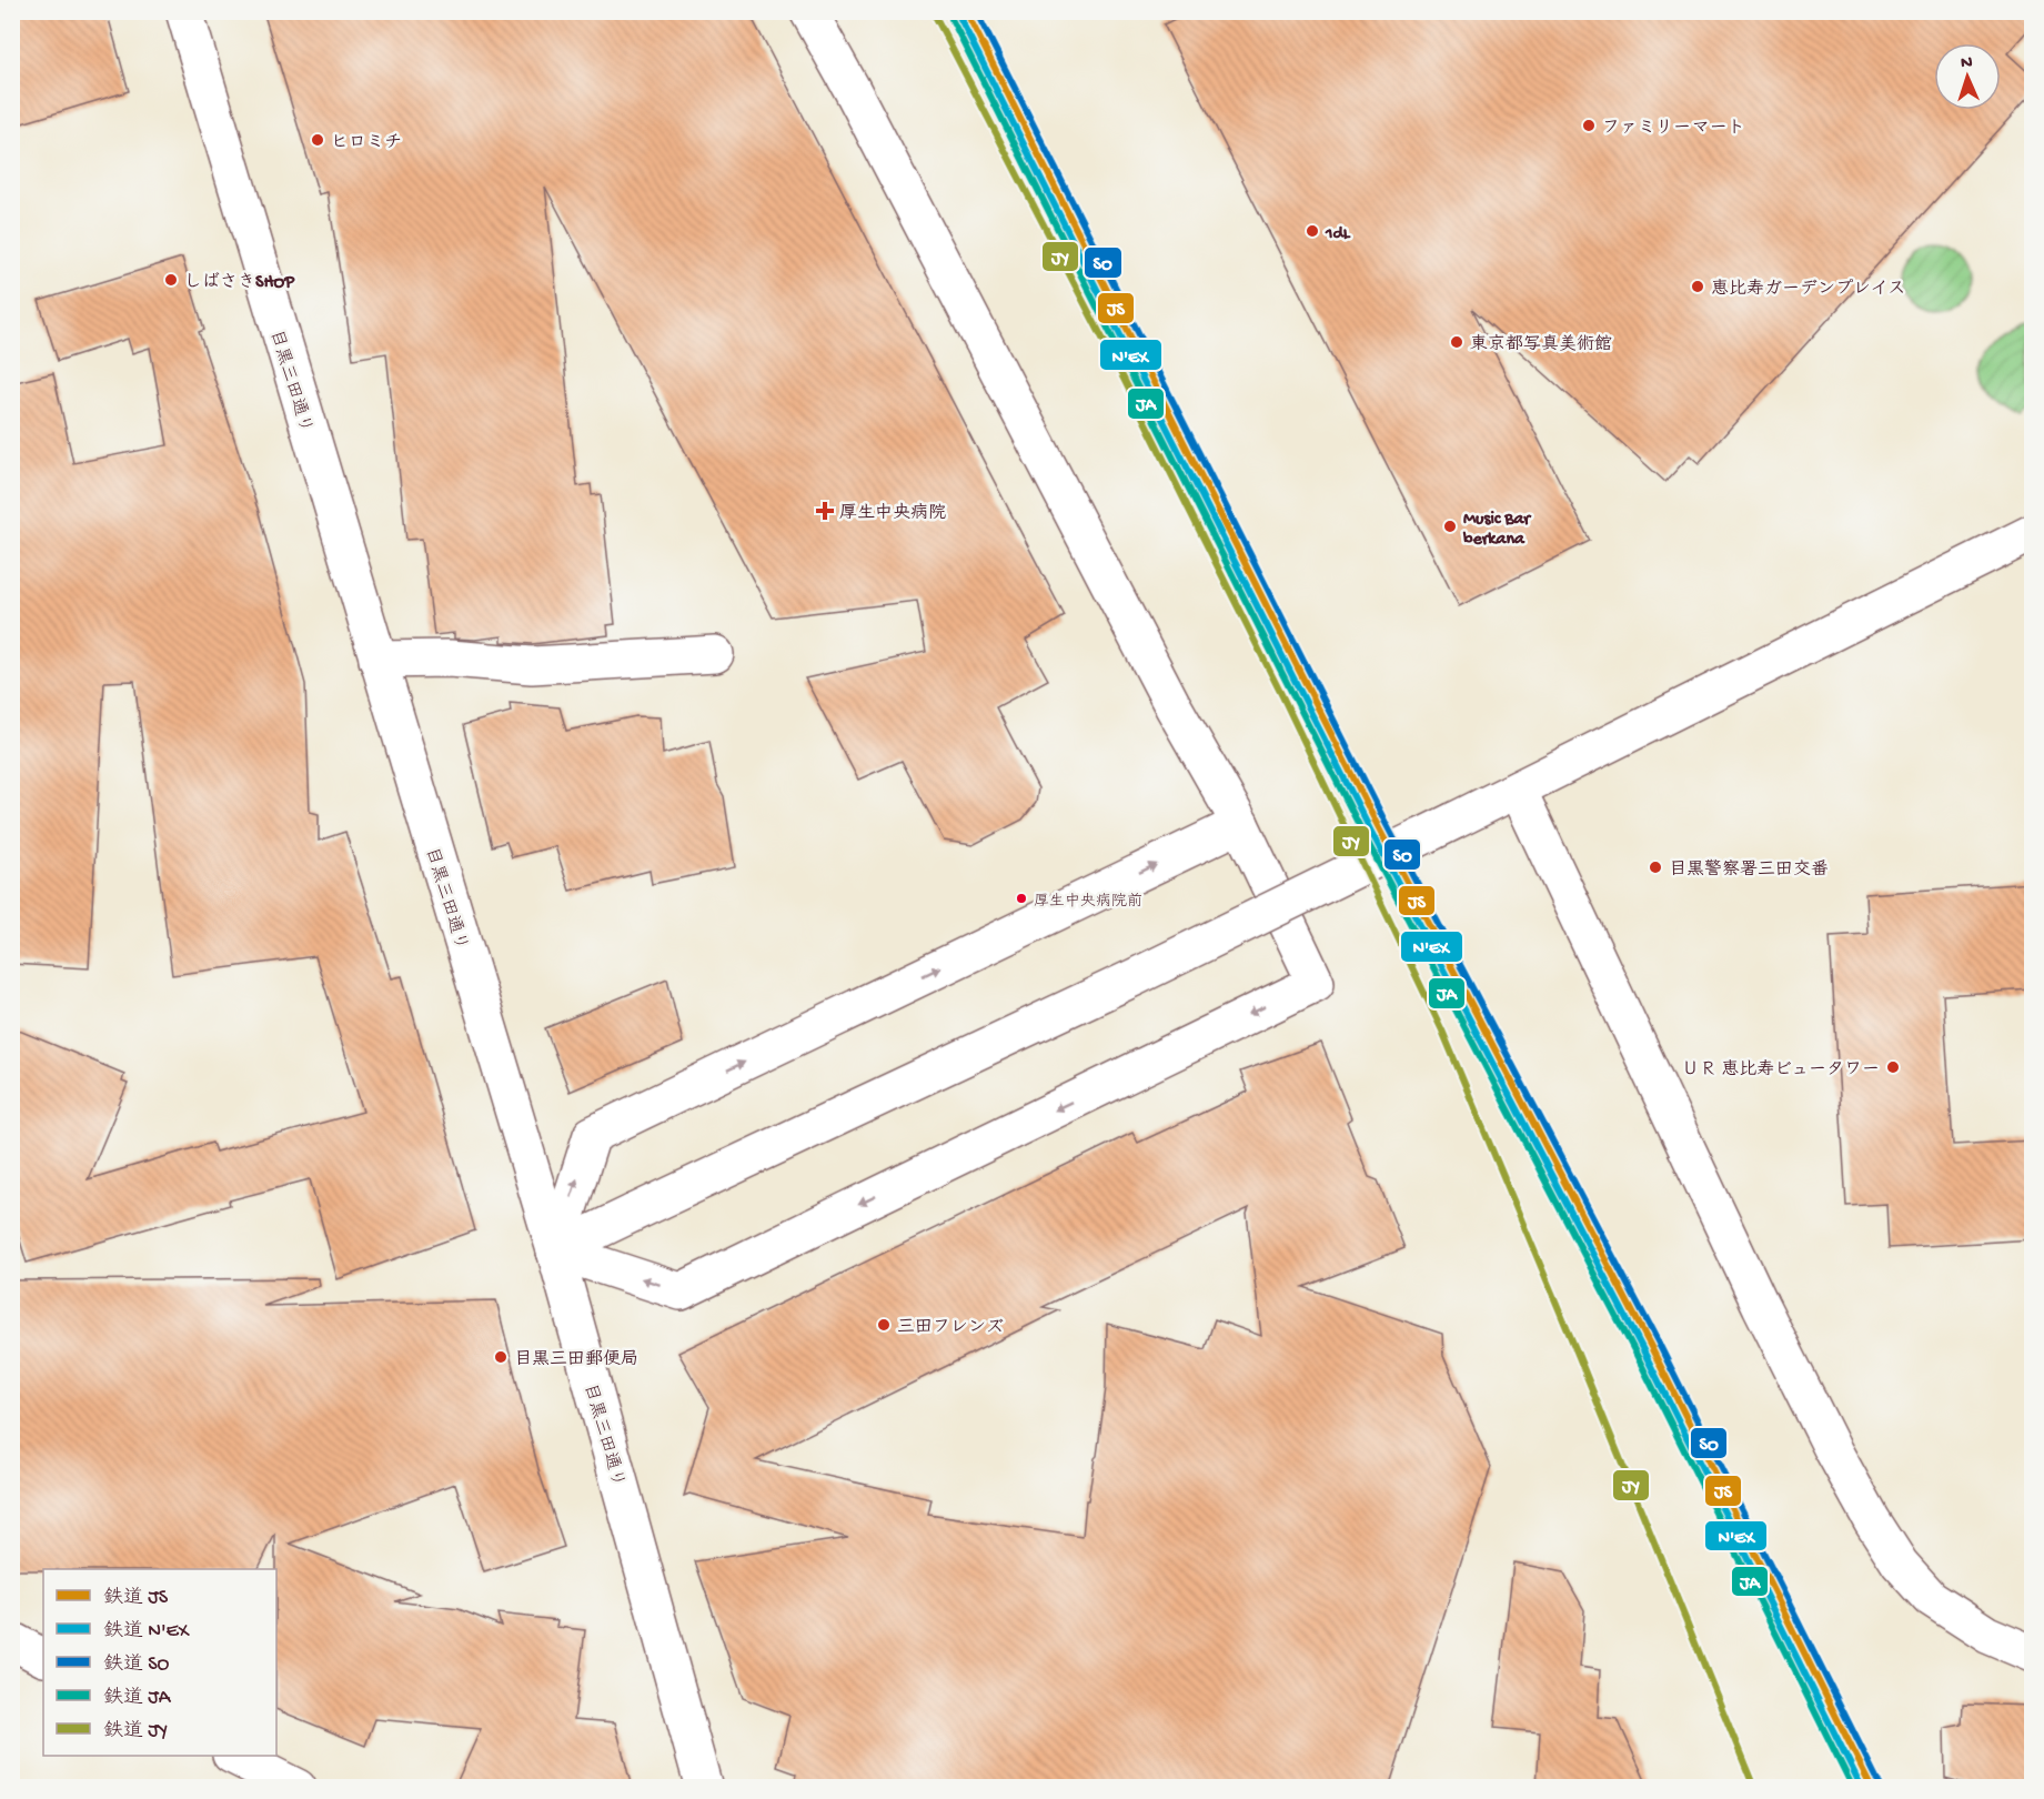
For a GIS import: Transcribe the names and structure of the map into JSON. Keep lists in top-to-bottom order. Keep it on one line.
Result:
{"streets":{"street":["目黒三田通り"]},"places":{"other":["ファミリーマート","ヒロミチ","1dL","しばさきSHOP","恵比寿ガーデンプレイス","東京都写真美術館","Music Bar berkana","目黒警察署三田交番","厚生中央病院前","ＵＲ 恵比寿ビュータワー","三田フレンズ","目黒三田郵便局"],"health":["厚生中央病院"]},"lines":["rail line JS","rail line SO","rail line JY","rail line N'EX","rail line JA"],"legend":["鉄道 JS","鉄道 N'EX","鉄道 SO","鉄道 JA","鉄道 JY"],"north":"top"}
